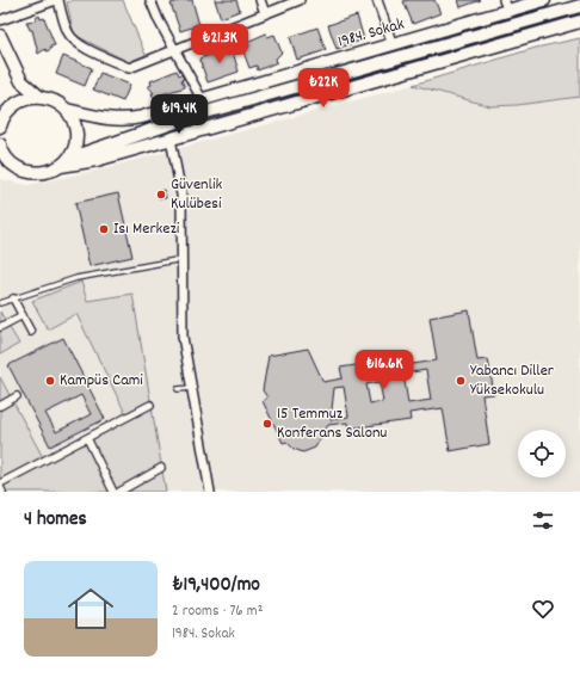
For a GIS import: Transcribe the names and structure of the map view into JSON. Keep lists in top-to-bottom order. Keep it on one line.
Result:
{"streets":{"main road":["1984. Sokak"]},"places":["Güvenlik Kulübesi","Isı Merkezi","Kampüs Cami","Yabancı Diller Yüksekokulu","15 Temmuz Konferans Salonu"],"page":{"price":["₺21.3K","₺22K","₺19.4K","₺16.6K"],"heading":"4 homes","list":[{"name":"₺19,400/mo","note":"2 rooms · 76 m² · 1984. Sokak"}]}}
